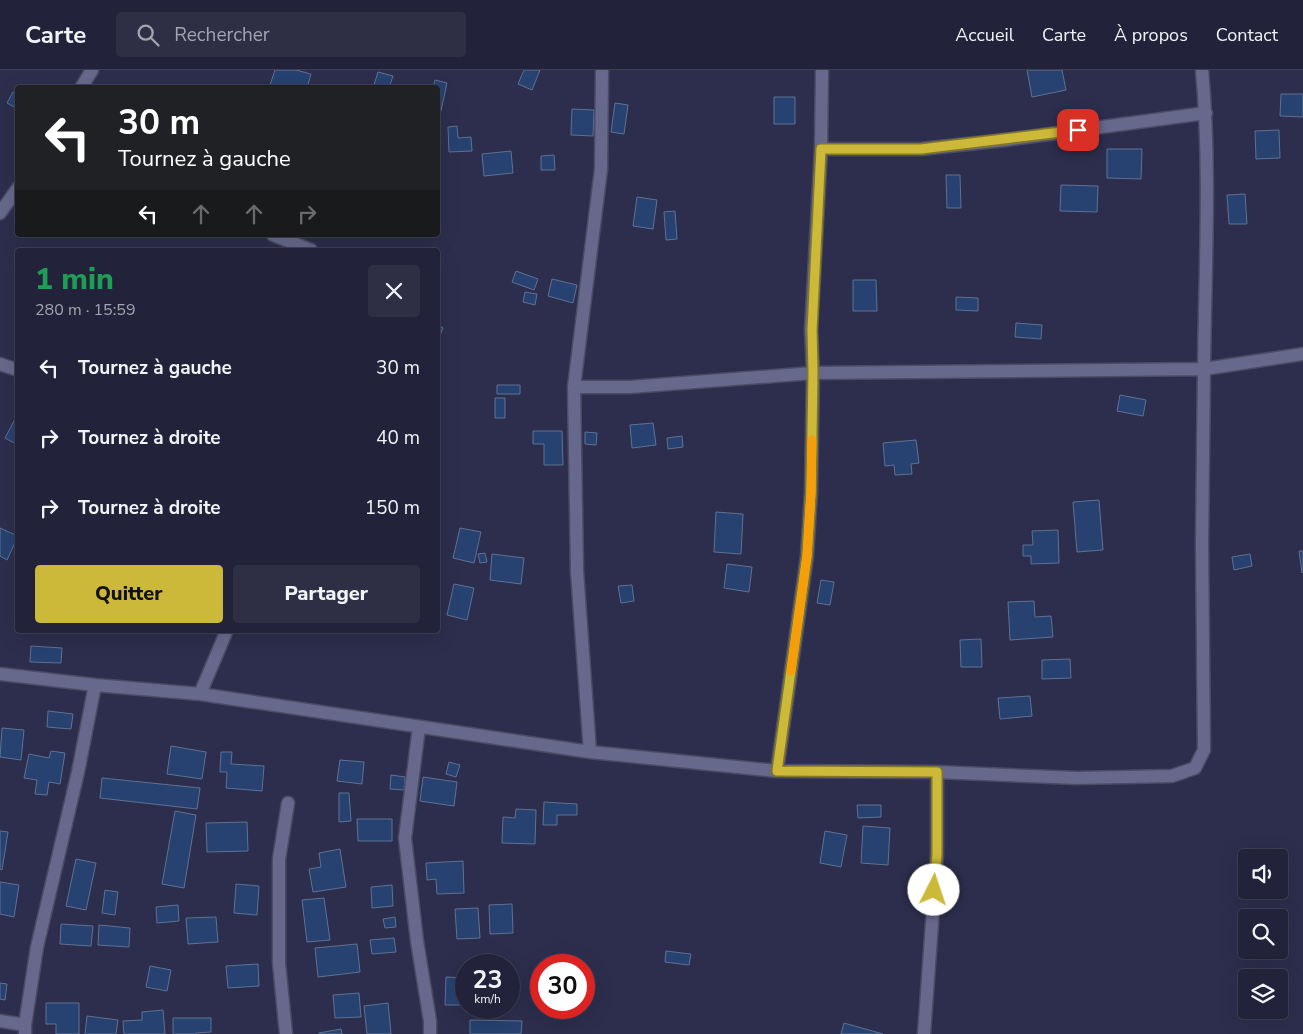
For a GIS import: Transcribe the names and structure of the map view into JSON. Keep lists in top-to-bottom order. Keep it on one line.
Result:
{"page":{"header":"Carte","search":"Rechercher","nav":["Accueil","Carte","À propos","Contact"],"turn":["30 m","Tournez à gauche"],"heading":["1 min","280 m · 15:59"],"list":[{"name":"Tournez à gauche","value":"30 m"},{"name":"Tournez à droite","value":"40 m"},{"name":"Tournez à droite","value":"150 m"}],"buttons":["Quitter","Partager"],"speed":"23 km/h","limit":"30"}}
